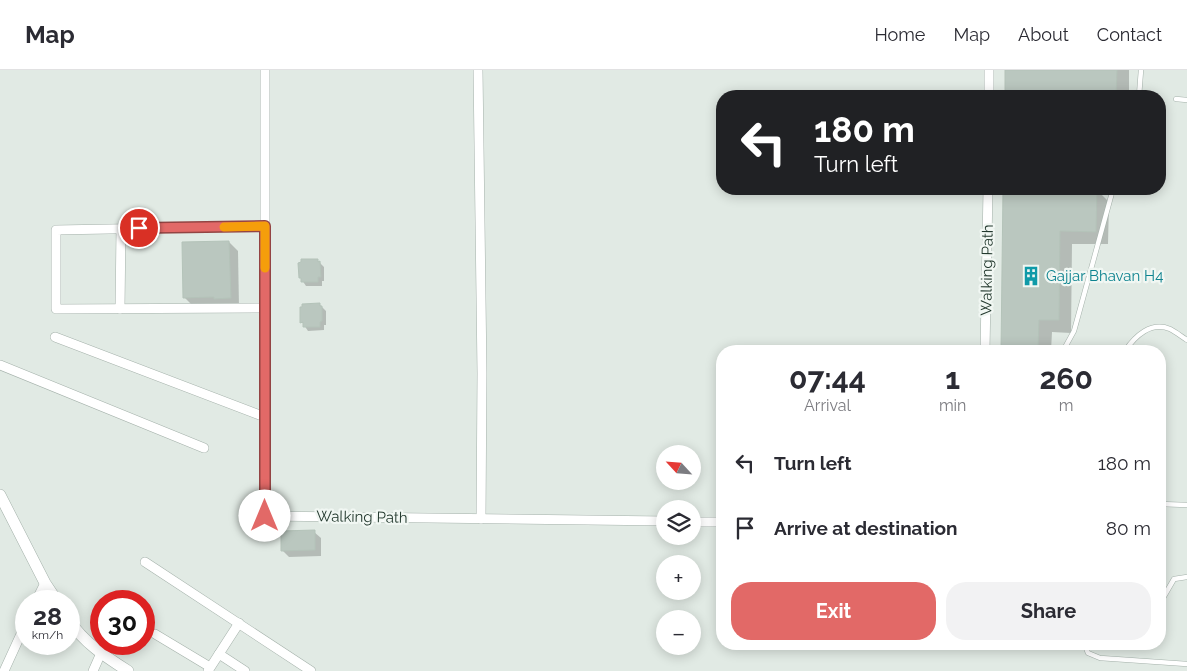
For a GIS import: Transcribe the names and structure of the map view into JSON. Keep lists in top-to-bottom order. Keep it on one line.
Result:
{"streets":{"street":["Walking Path"]},"places":{"building":["Gajjar Bhavan H4"]},"north":"top left","page":{"header":"Map","nav":["Home","Map","About","Contact"],"turn":["180 m","Turn left"],"eta":["07:44","Arrival","1","min","260","m"],"list":[{"name":"Turn left","value":"180 m"},{"name":"Arrive at destination","value":"80 m"}],"map_buttons":["+","−"],"buttons":["Exit","Share"],"speed":"28 km/h","limit":"30"}}
